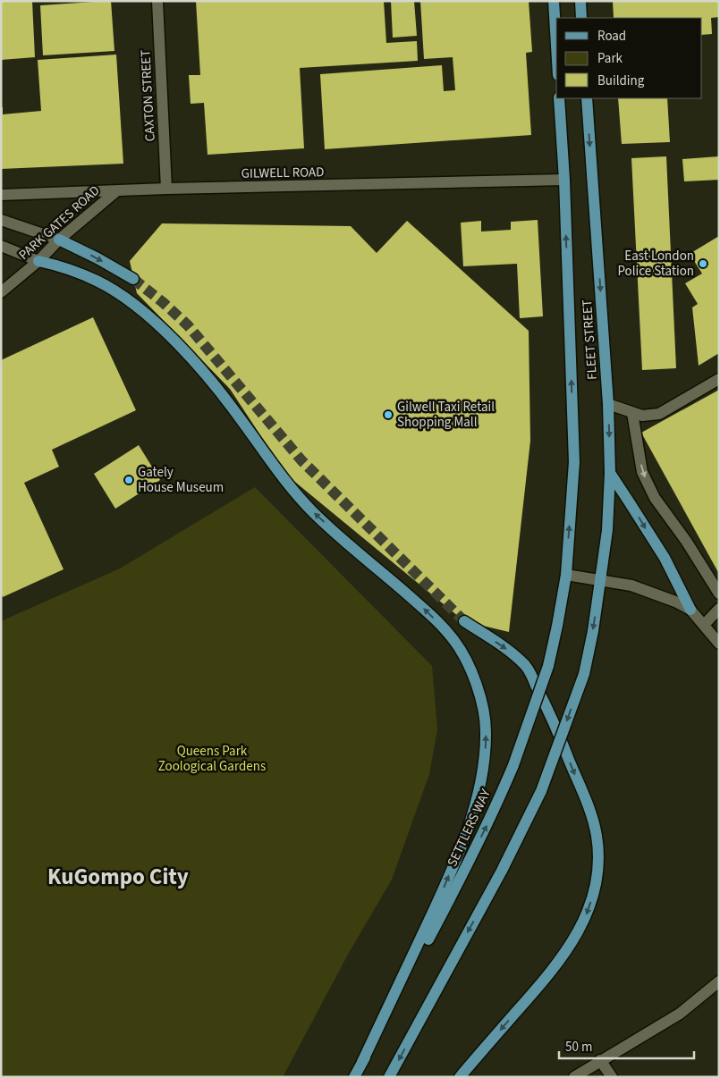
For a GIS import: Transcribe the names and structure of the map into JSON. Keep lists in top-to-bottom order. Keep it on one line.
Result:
{"streets":{"main road":["FLEET STREET","SETTLERS WAY"],"street":["CAXTON STREET","GILWELL ROAD","PARK GATES ROAD"]},"crossings":[["CAXTON STREET","GILWELL ROAD"],["GILWELL ROAD","PARK GATES ROAD"],["GILWELL ROAD","FLEET STREET"],["FLEET STREET","SETTLERS WAY"]],"districts":["KuGompo City"],"parks":["Queens Park Zoological Gardens"],"places":["East London Police Station","Gilwell Taxi Retail Shopping Mall","Gately House Museum"],"legend":["Road","Park","Building"],"scale_bar":"50 m"}
